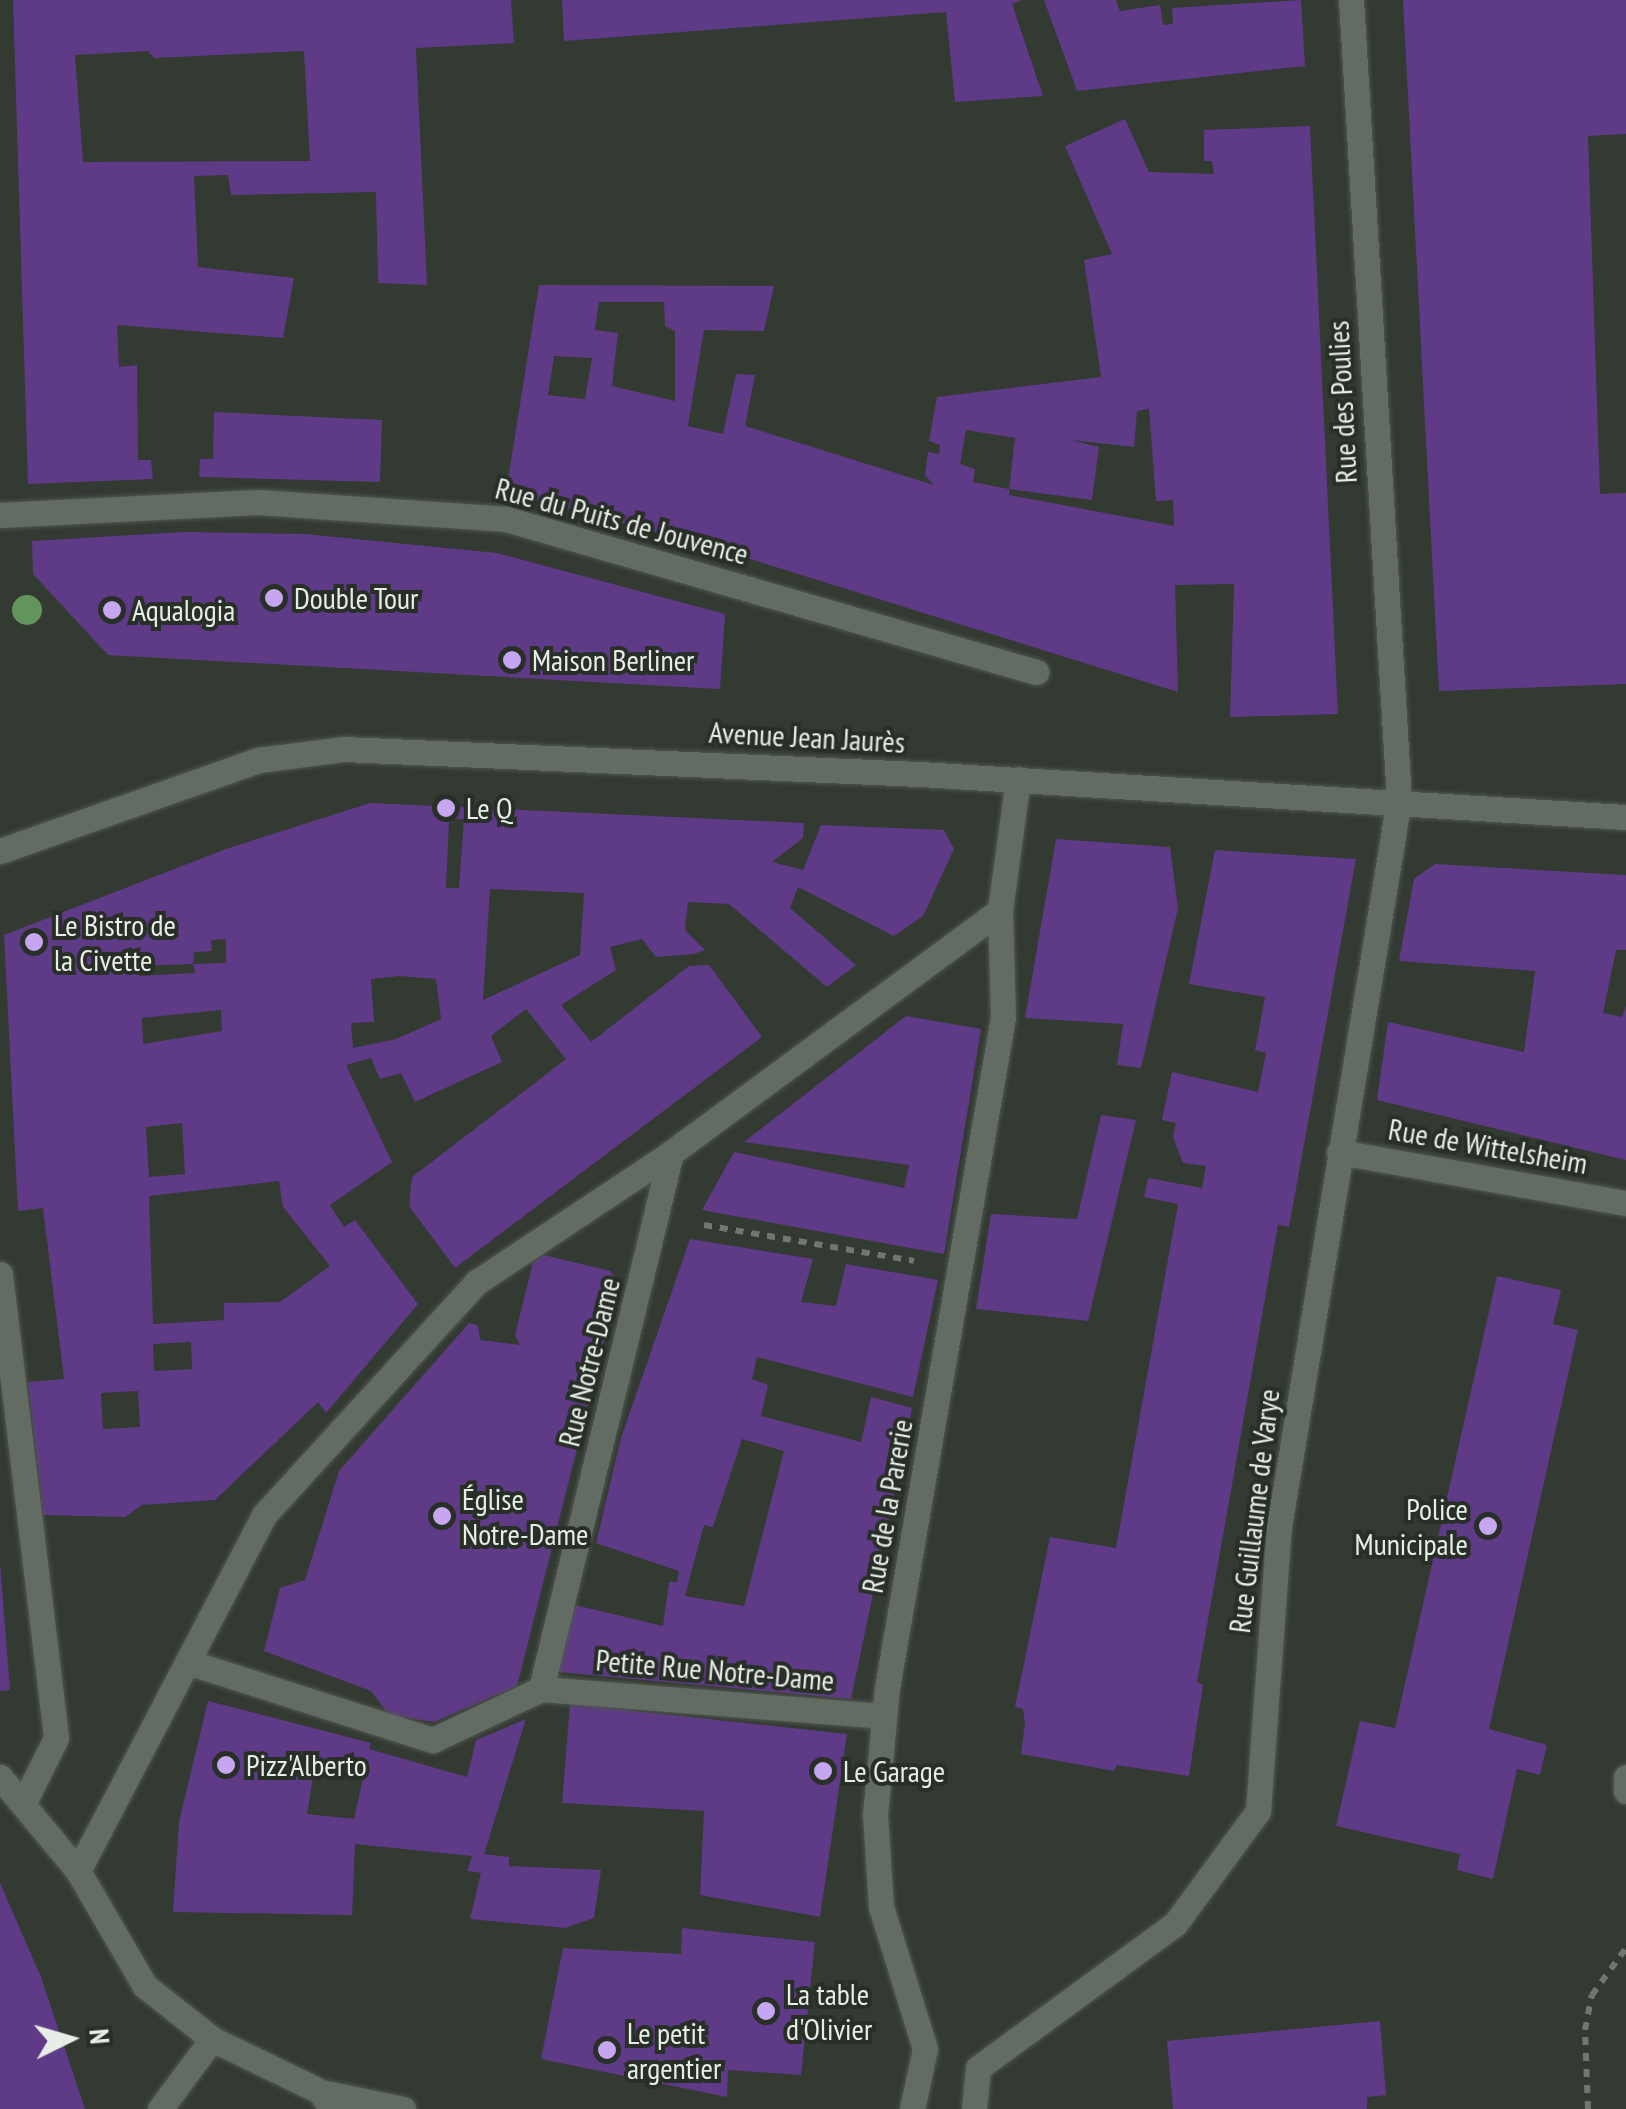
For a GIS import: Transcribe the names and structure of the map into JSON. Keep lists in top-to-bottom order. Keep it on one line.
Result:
{"streets":{"street":["Rue des Poulies","Rue du Puits de Jouvence","Avenue Jean Jaurès","Rue de Wittelsheim","Rue Notre-Dame","Rue de la Parerie","Rue Guillaume de Varye","Petite Rue Notre-Dame"]},"crossings":[["Rue des Poulies","Avenue Jean Jaurès"],["Rue des Poulies","Rue Guillaume de Varye"],["Avenue Jean Jaurès","Rue Guillaume de Varye"],["Rue de Wittelsheim","Rue Guillaume de Varye"],["Rue Notre-Dame","Petite Rue Notre-Dame"],["Rue de la Parerie","Petite Rue Notre-Dame"]],"places":["Double Tour","Aqualogia","Maison Berliner","Le Q","Le Bistro de la Civette","Église Notre-Dame","Police Municipale","Pizz'Alberto","Le Garage","La table d'Olivier","Le petit argentier"],"north":"right"}
